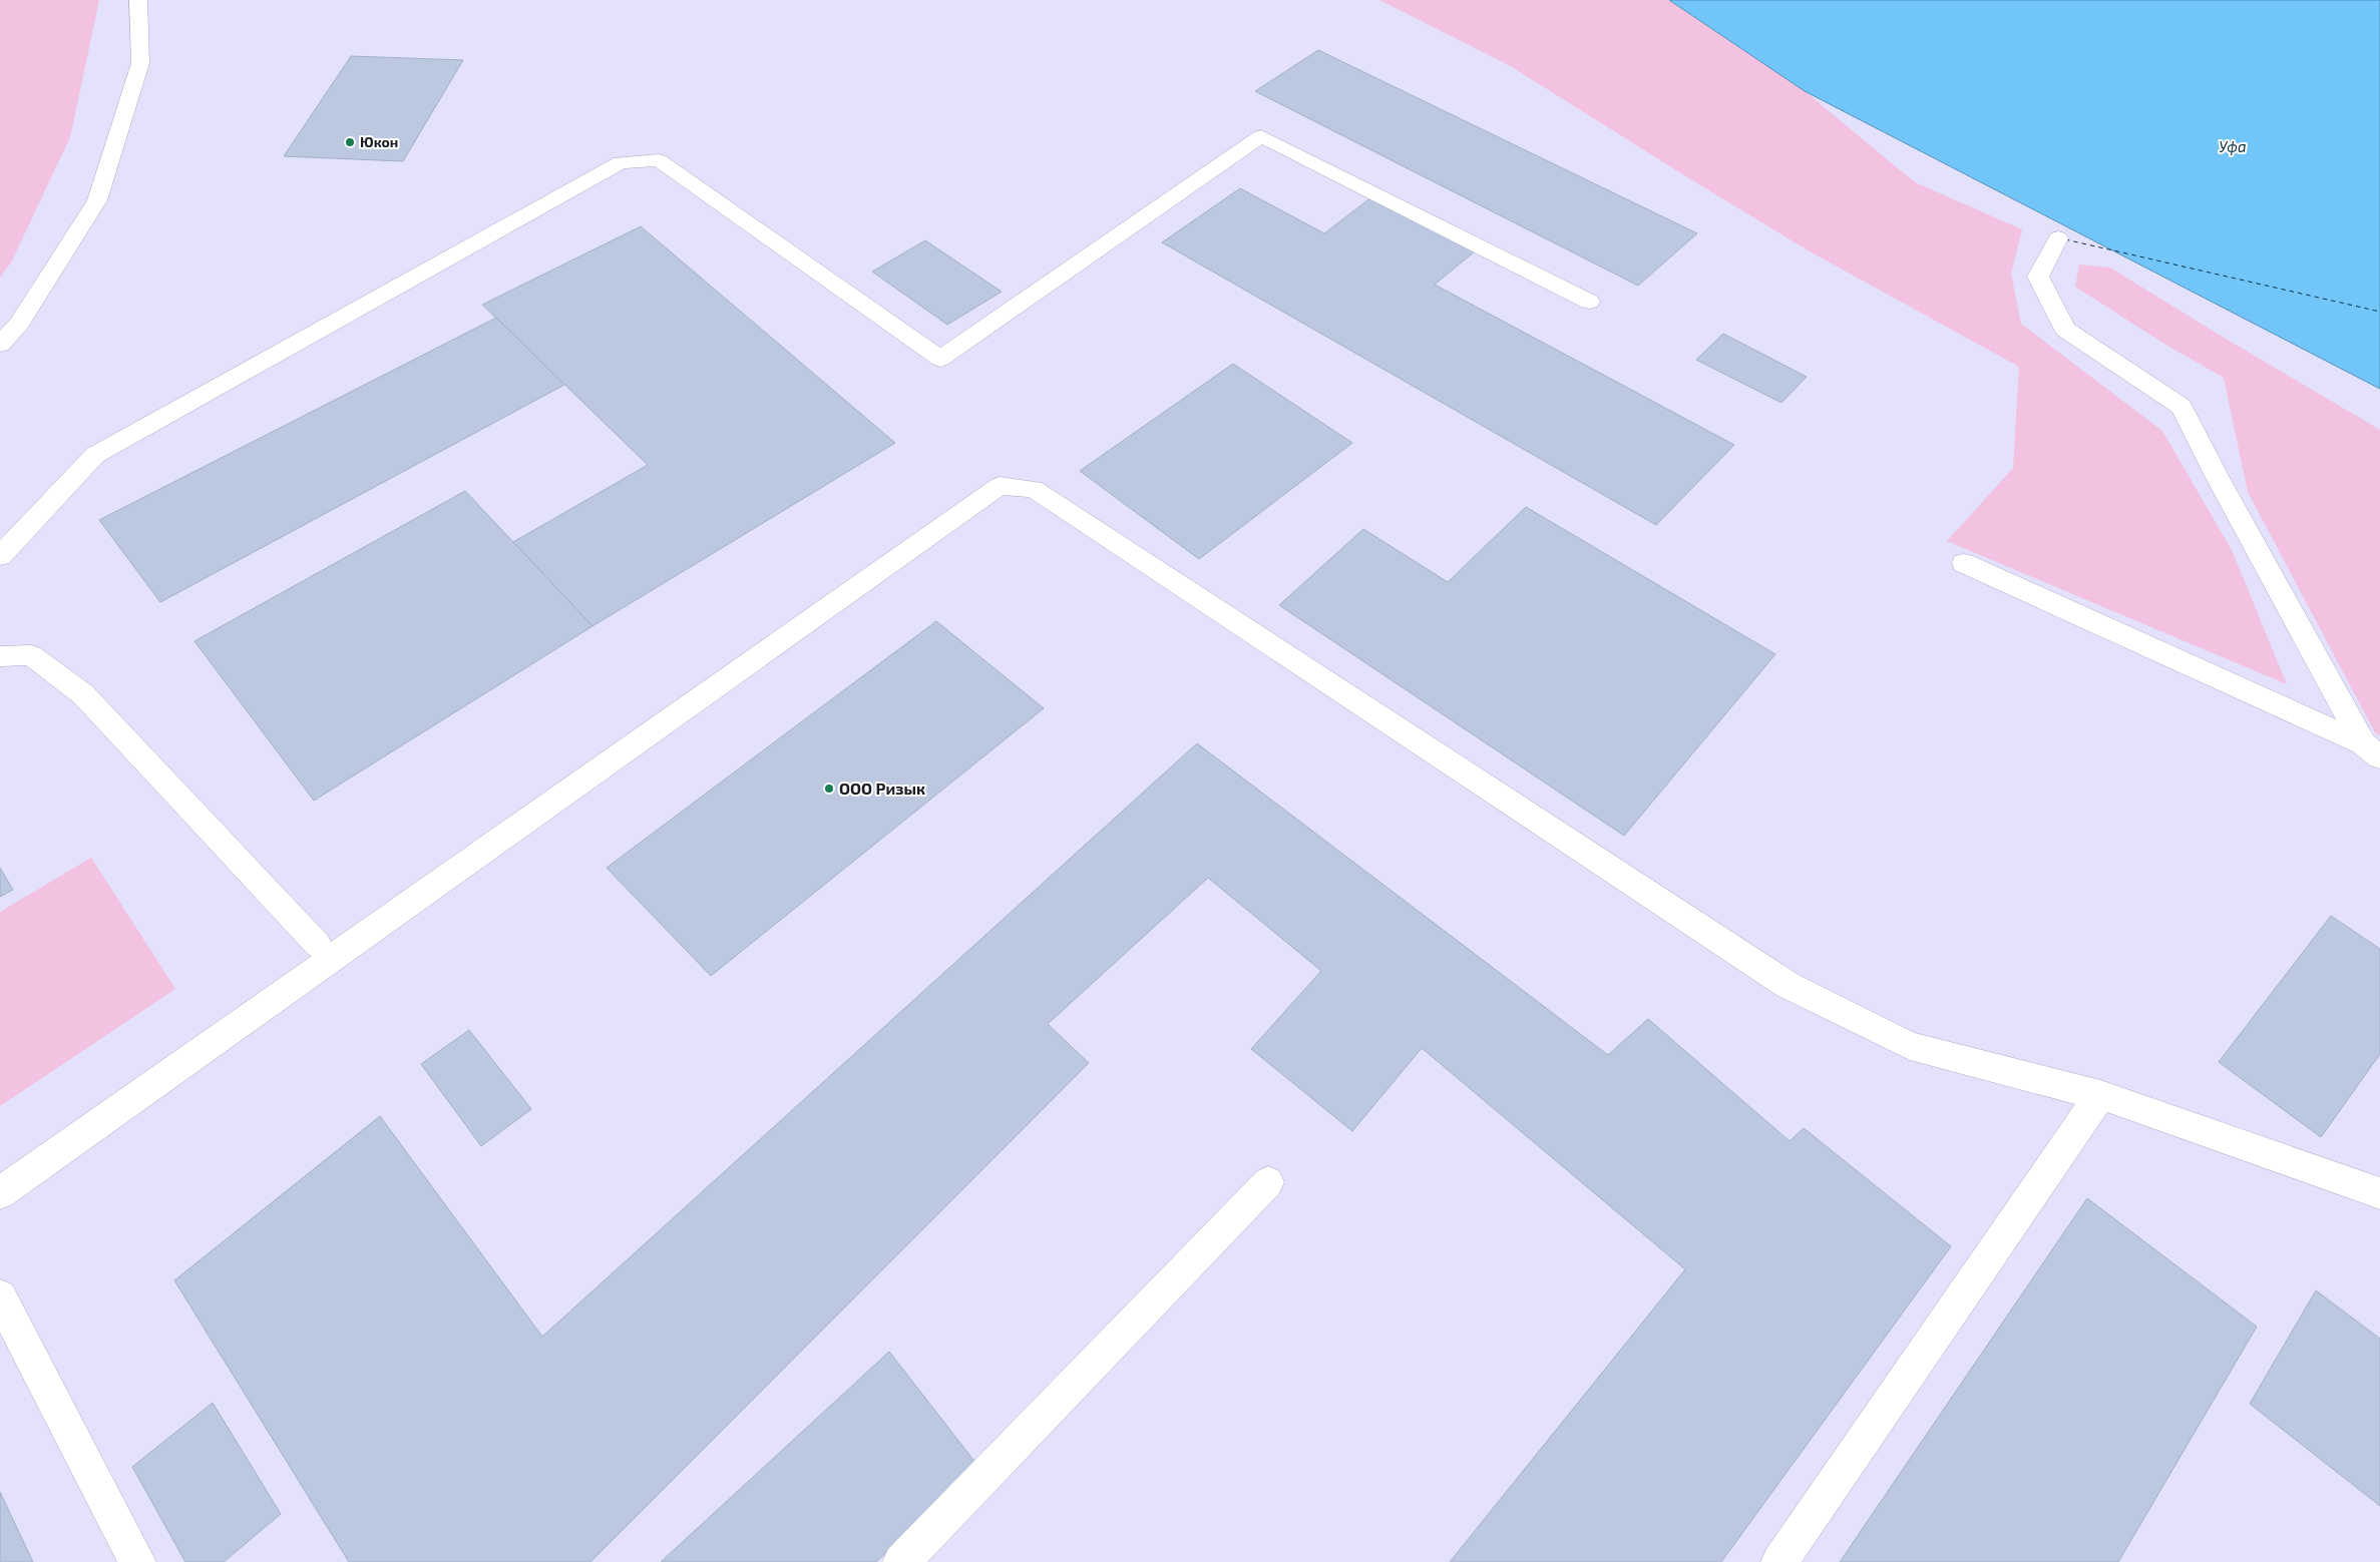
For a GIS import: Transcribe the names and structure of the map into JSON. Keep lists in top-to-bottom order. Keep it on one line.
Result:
{"water":["Уфа"],"places":["Юкон","ООО Ризык"]}
